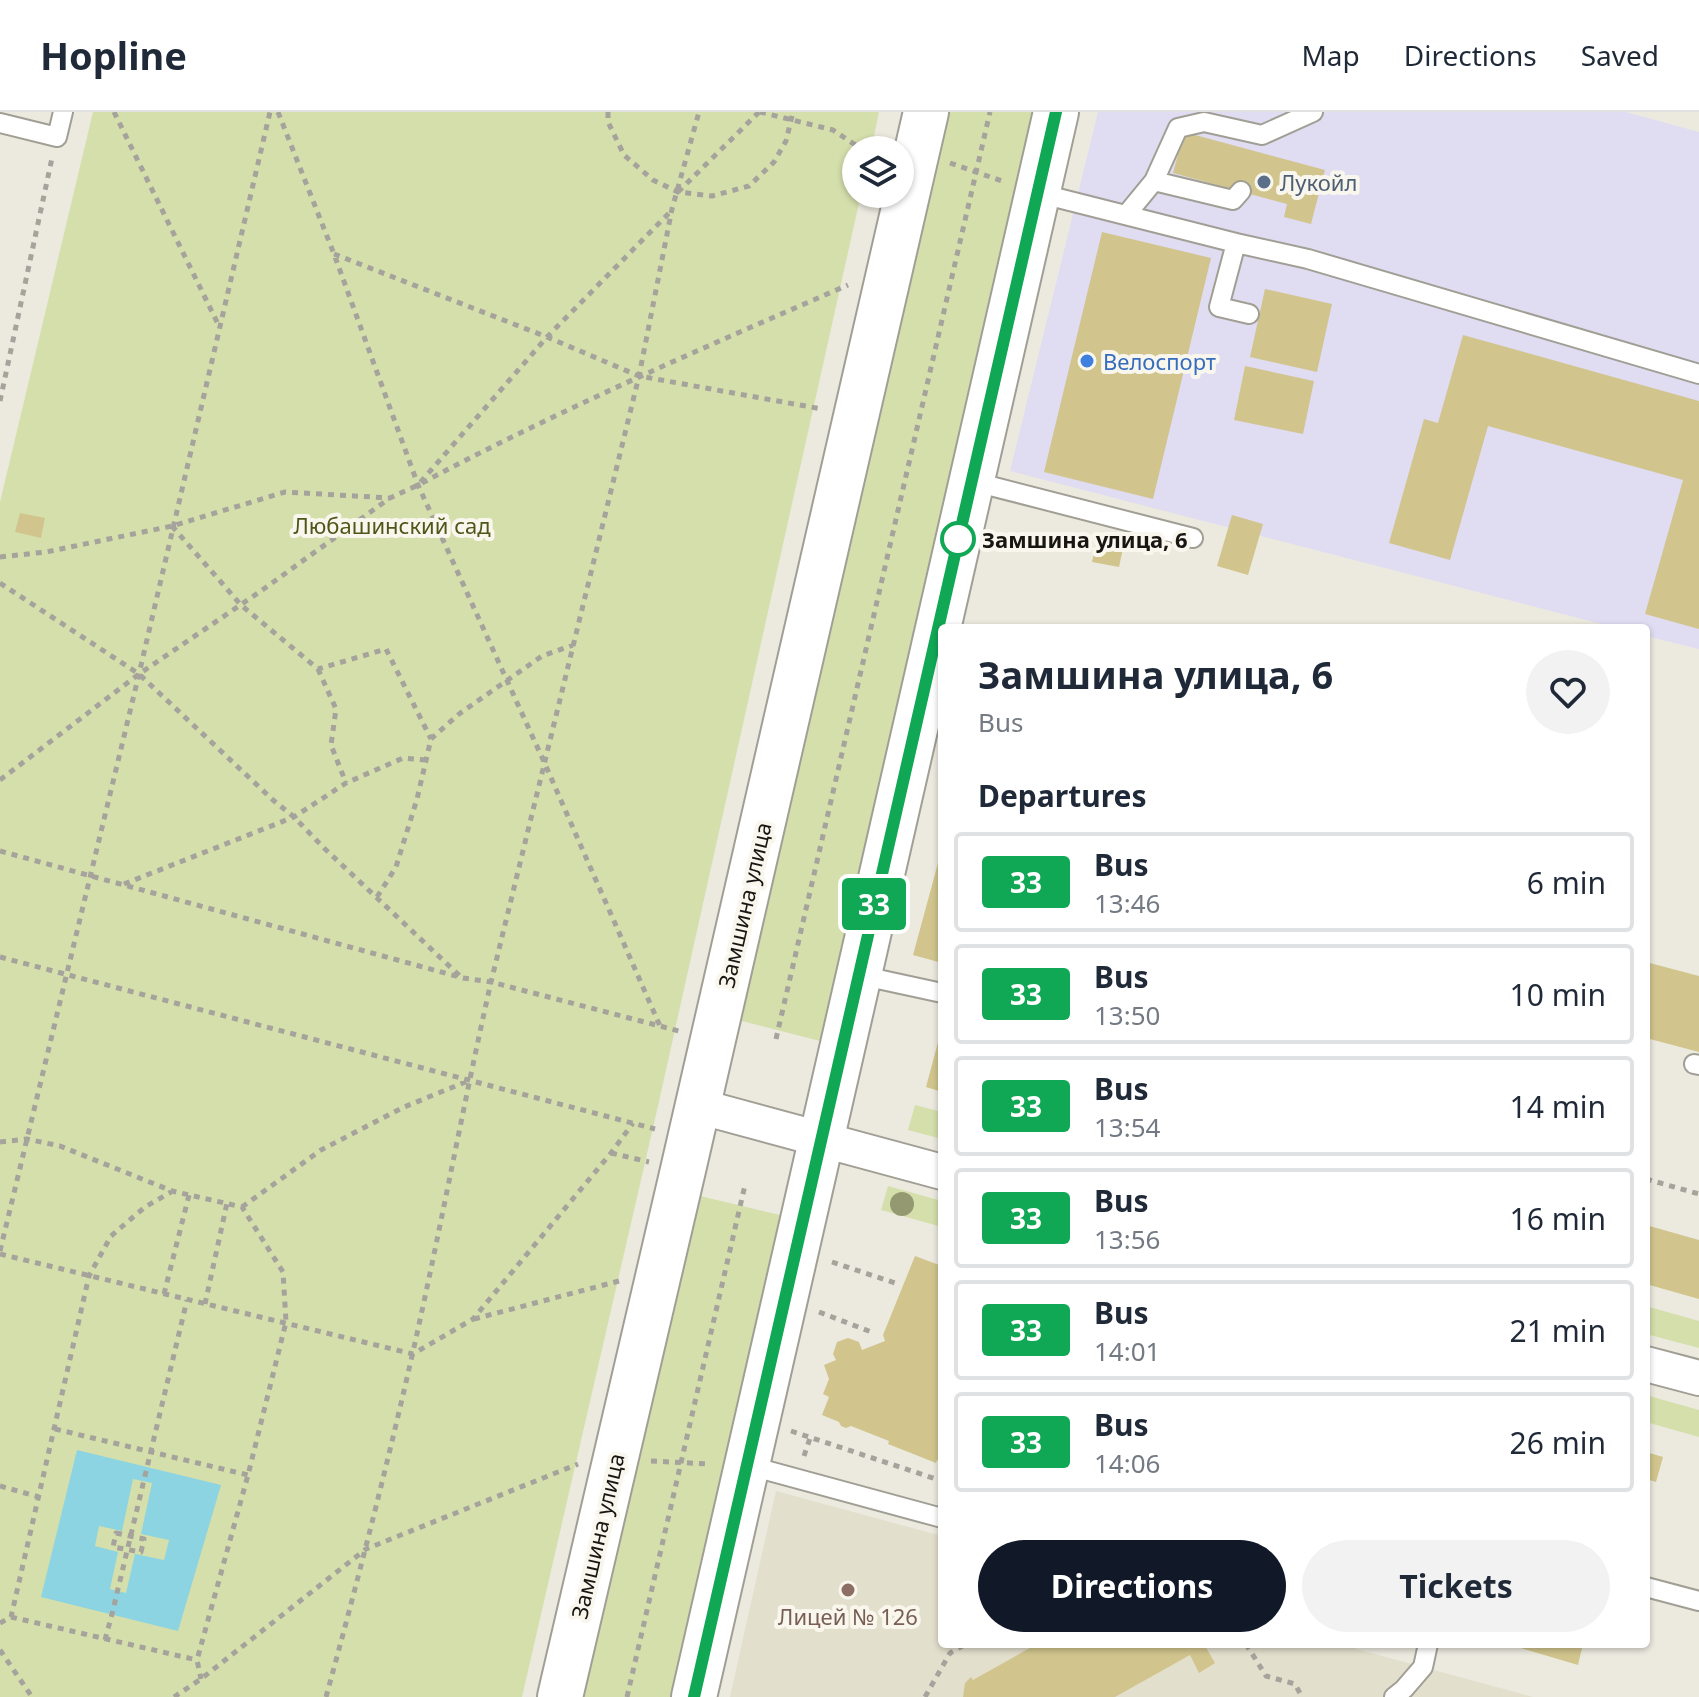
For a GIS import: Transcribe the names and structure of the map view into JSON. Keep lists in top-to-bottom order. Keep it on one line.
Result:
{"streets":{"street":["Замшина улица"]},"parks":["Любашинский сад"],"places":["Лукойл","Велоспорт","Замшина улица, 6","Лицей № 126"],"lines":["bus line 33"],"page":{"header":"Hopline","nav":["Map","Directions","Saved"],"on_map":"33","heading":[["Замшина улица, 6","Bus"],"Departures"],"list":[{"mark":"33","name":"Bus","note":"13:46","value":"6 min"},{"mark":"33","name":"Bus","note":"13:50","value":"10 min"},{"mark":"33","name":"Bus","note":"13:54","value":"14 min"},{"mark":"33","name":"Bus","note":"13:56","value":"16 min"},{"mark":"33","name":"Bus","note":"14:01","value":"21 min"},{"mark":"33","name":"Bus","note":"14:06","value":"26 min"}],"buttons":["Directions","Tickets"]}}
